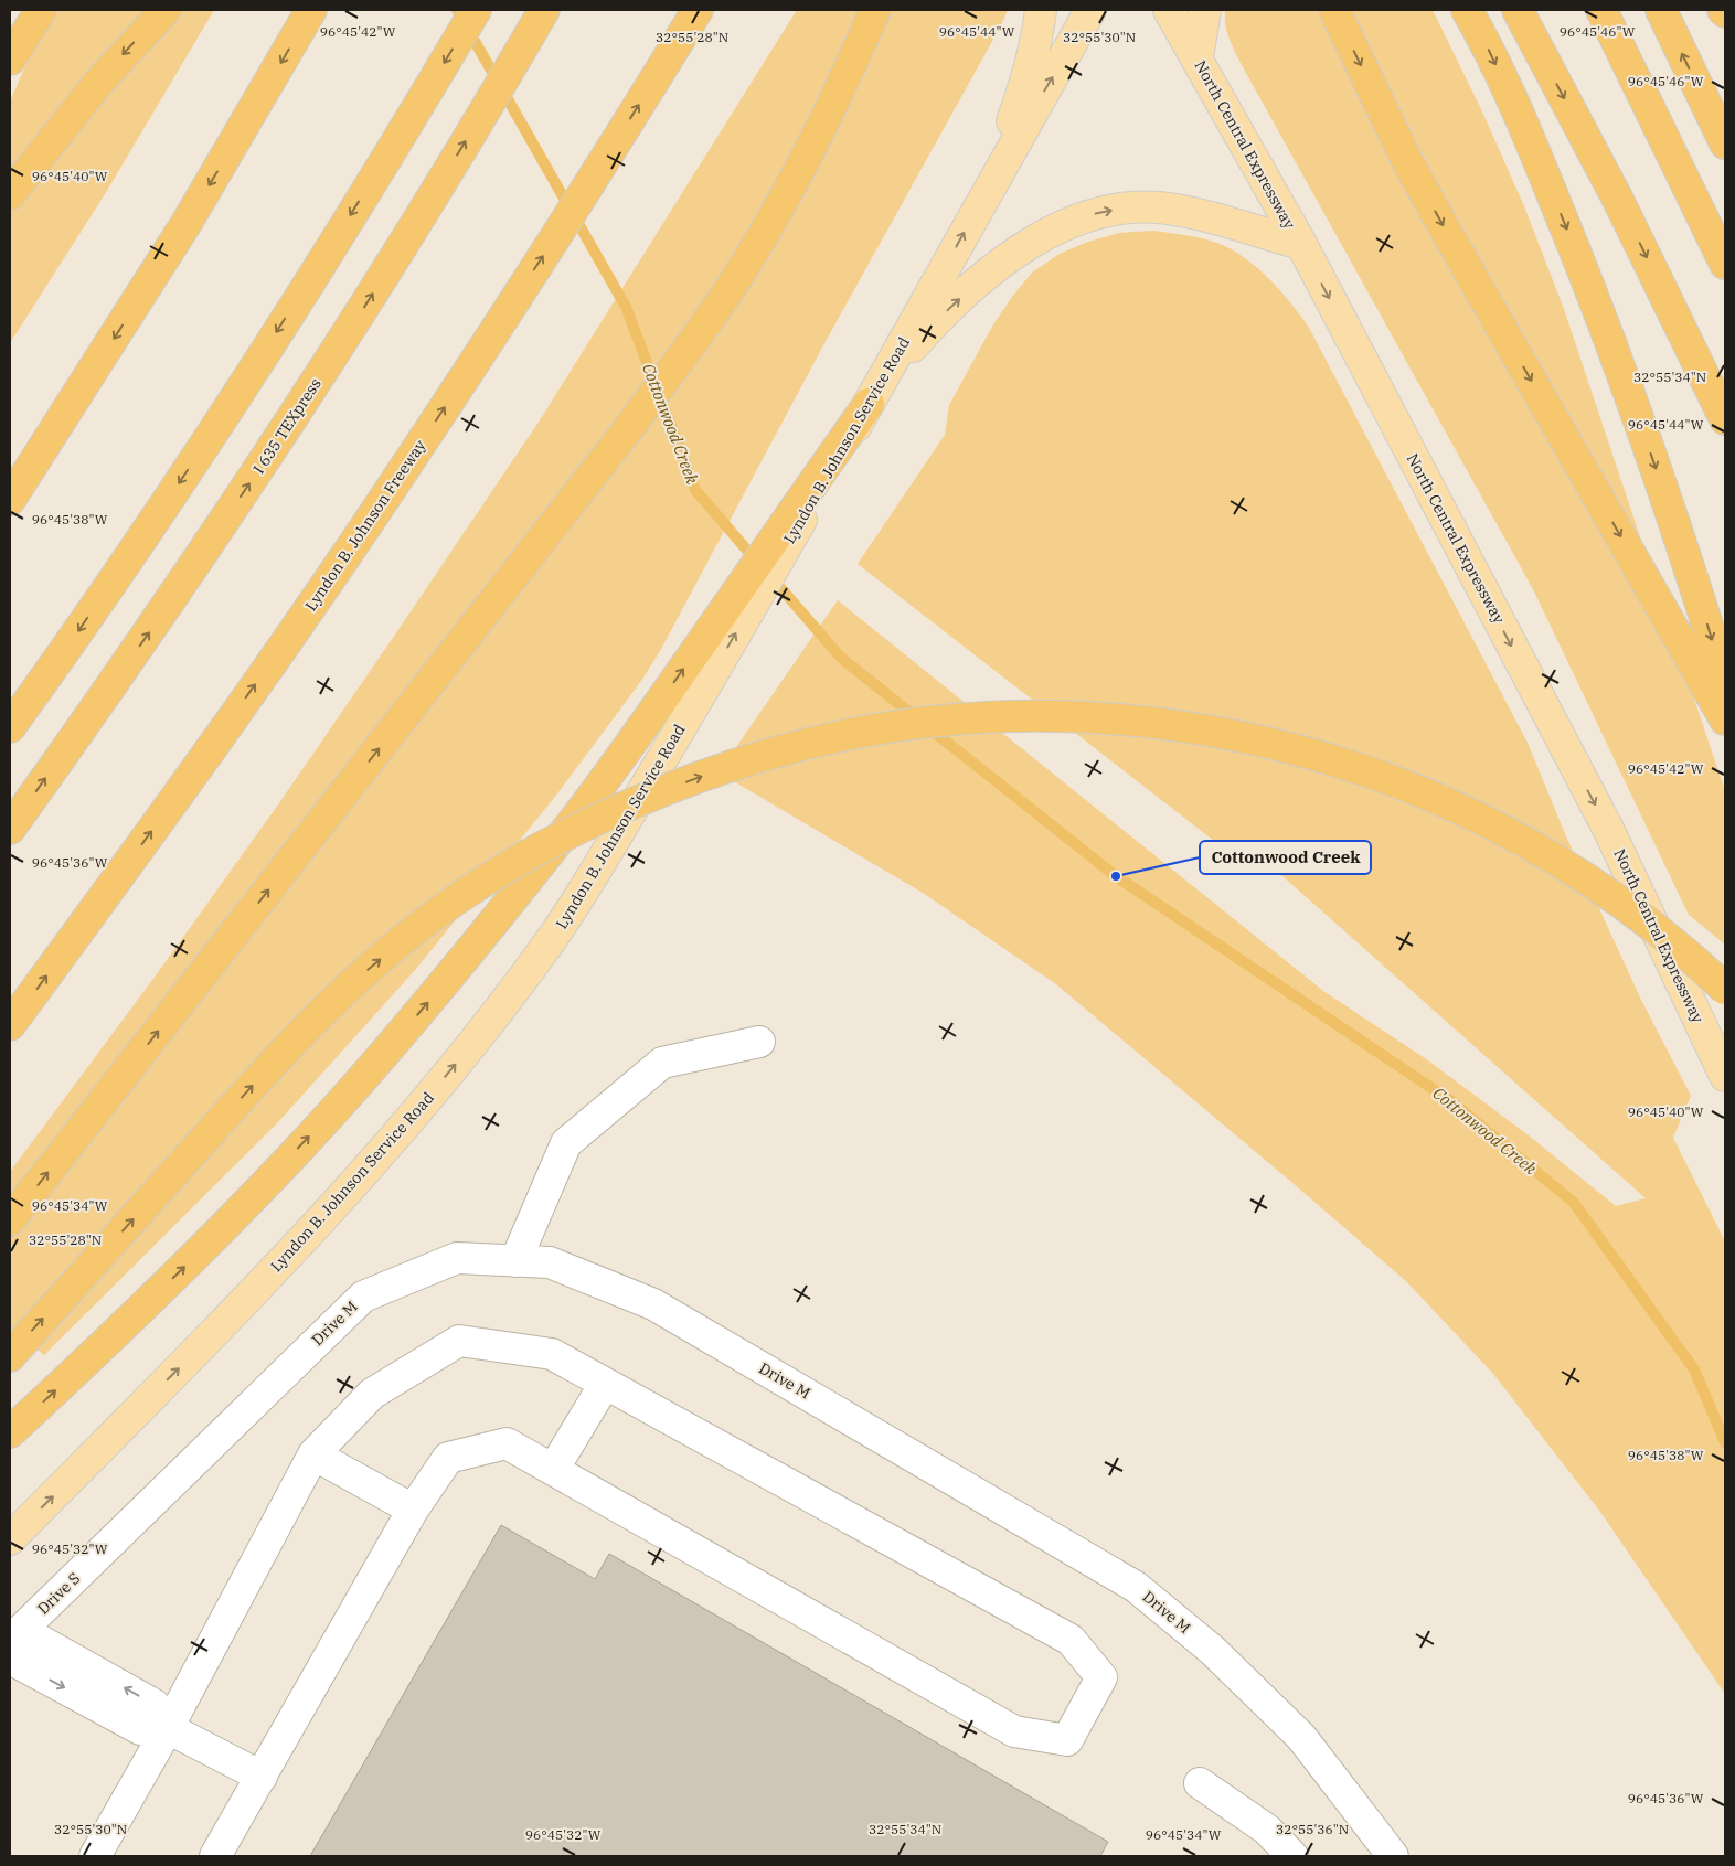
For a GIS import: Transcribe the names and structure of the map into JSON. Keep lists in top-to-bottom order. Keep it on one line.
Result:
{"streets":{"highway":["I 635 TEXpress","Lyndon B. Johnson Freeway"],"main road":["North Central Expressway","Lyndon B. Johnson Service Road"],"lane":["Drive M","Drive S"]},"crossings":[["Drive M","Drive S"]],"one_way":["North Central Expressway","Lyndon B. Johnson Service Road"],"water":["Cottonwood Creek"],"places":["Cottonwood Creek"],"coordinates":["96°45'46\"W","96°45'42\"W","96°45'44\"W","32°55'28\"N","32°55'30\"N","96°45'40\"W","32°55'34\"N","96°45'38\"W","96°45'36\"W","96°45'34\"W","96°45'32\"W","32°55'36\"N"]}
